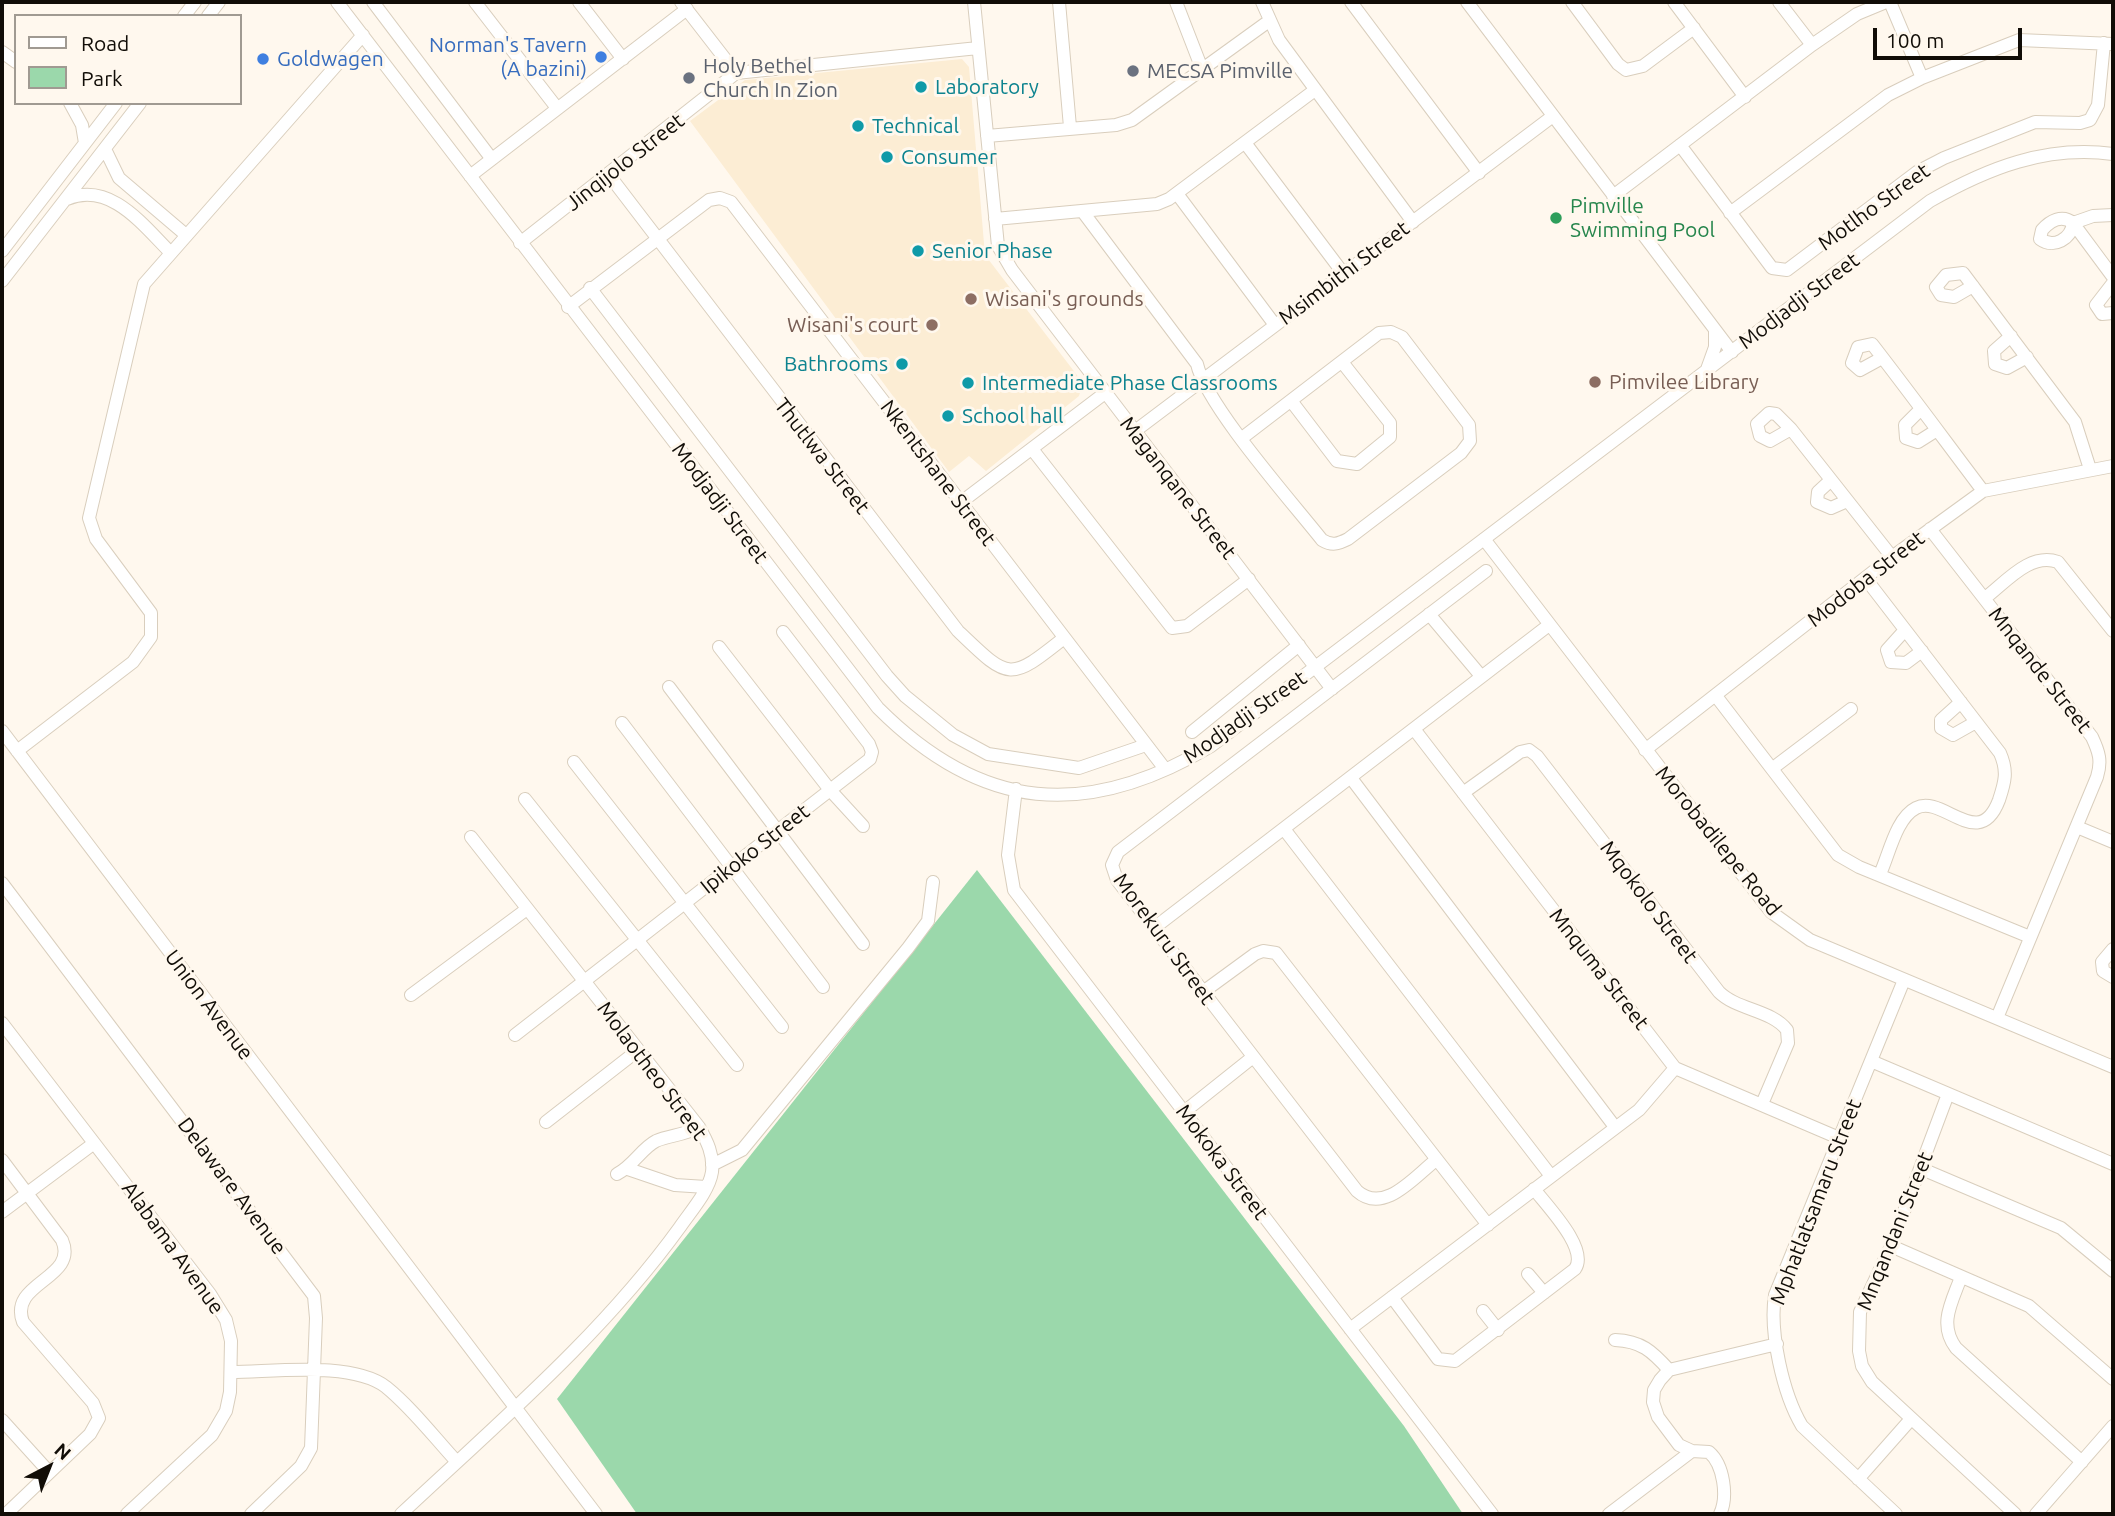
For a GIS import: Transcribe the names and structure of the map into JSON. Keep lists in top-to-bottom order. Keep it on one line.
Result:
{"streets":{"street":["Jinqijolo Street","Motlho Street","Msimbithi Street","Modjadji Street","Thutlwa Street","Nkentshane Street","Maganqane Street","Modoba Street","Mnqande Street","Morobadilepe Road","Ipikoko Street","Mqokolo Street","Morekuru Street","Mnquma Street","Union Avenue","Molaotheo Street","Mokoka Street","Delaware Avenue","Mphatlatsamaru Street","Mnqandani Street","Alabama Avenue"]},"crossings":[["Jinqijolo Street","Modjadji Street"],["Jinqijolo Street","Thutlwa Street"],["Msimbithi Street","Maganqane Street"],["Modjadji Street","Nkentshane Street"],["Modjadji Street","Maganqane Street"],["Modjadji Street","Morobadilepe Road"],["Modjadji Street","Mokoka Street"],["Thutlwa Street","Nkentshane Street"],["Maganqane Street","Morekuru Street"],["Modoba Street","Mnqande Street"],["Modoba Street","Morobadilepe Road"],["Mnqande Street","Morobadilepe Road"],["Morobadilepe Road","Mphatlatsamaru Street"],["Ipikoko Street","Molaotheo Street"],["Mqokolo Street","Mnquma Street"],["Union Avenue","Molaotheo Street"]],"places":["Norman's Tavern (A bazini)","Goldwagen","MECSA Pimville","Holy Bethel Church In Zion","Laboratory","Technical","Consumer","Pimville Swimming Pool","Senior Phase","Wisani's grounds","Wisani's court","Bathrooms","Pimvilee Library","Intermediate Phase Classrooms","School hall"],"legend":["Road","Park"],"scale_bar":"100 m","north":"top right"}
